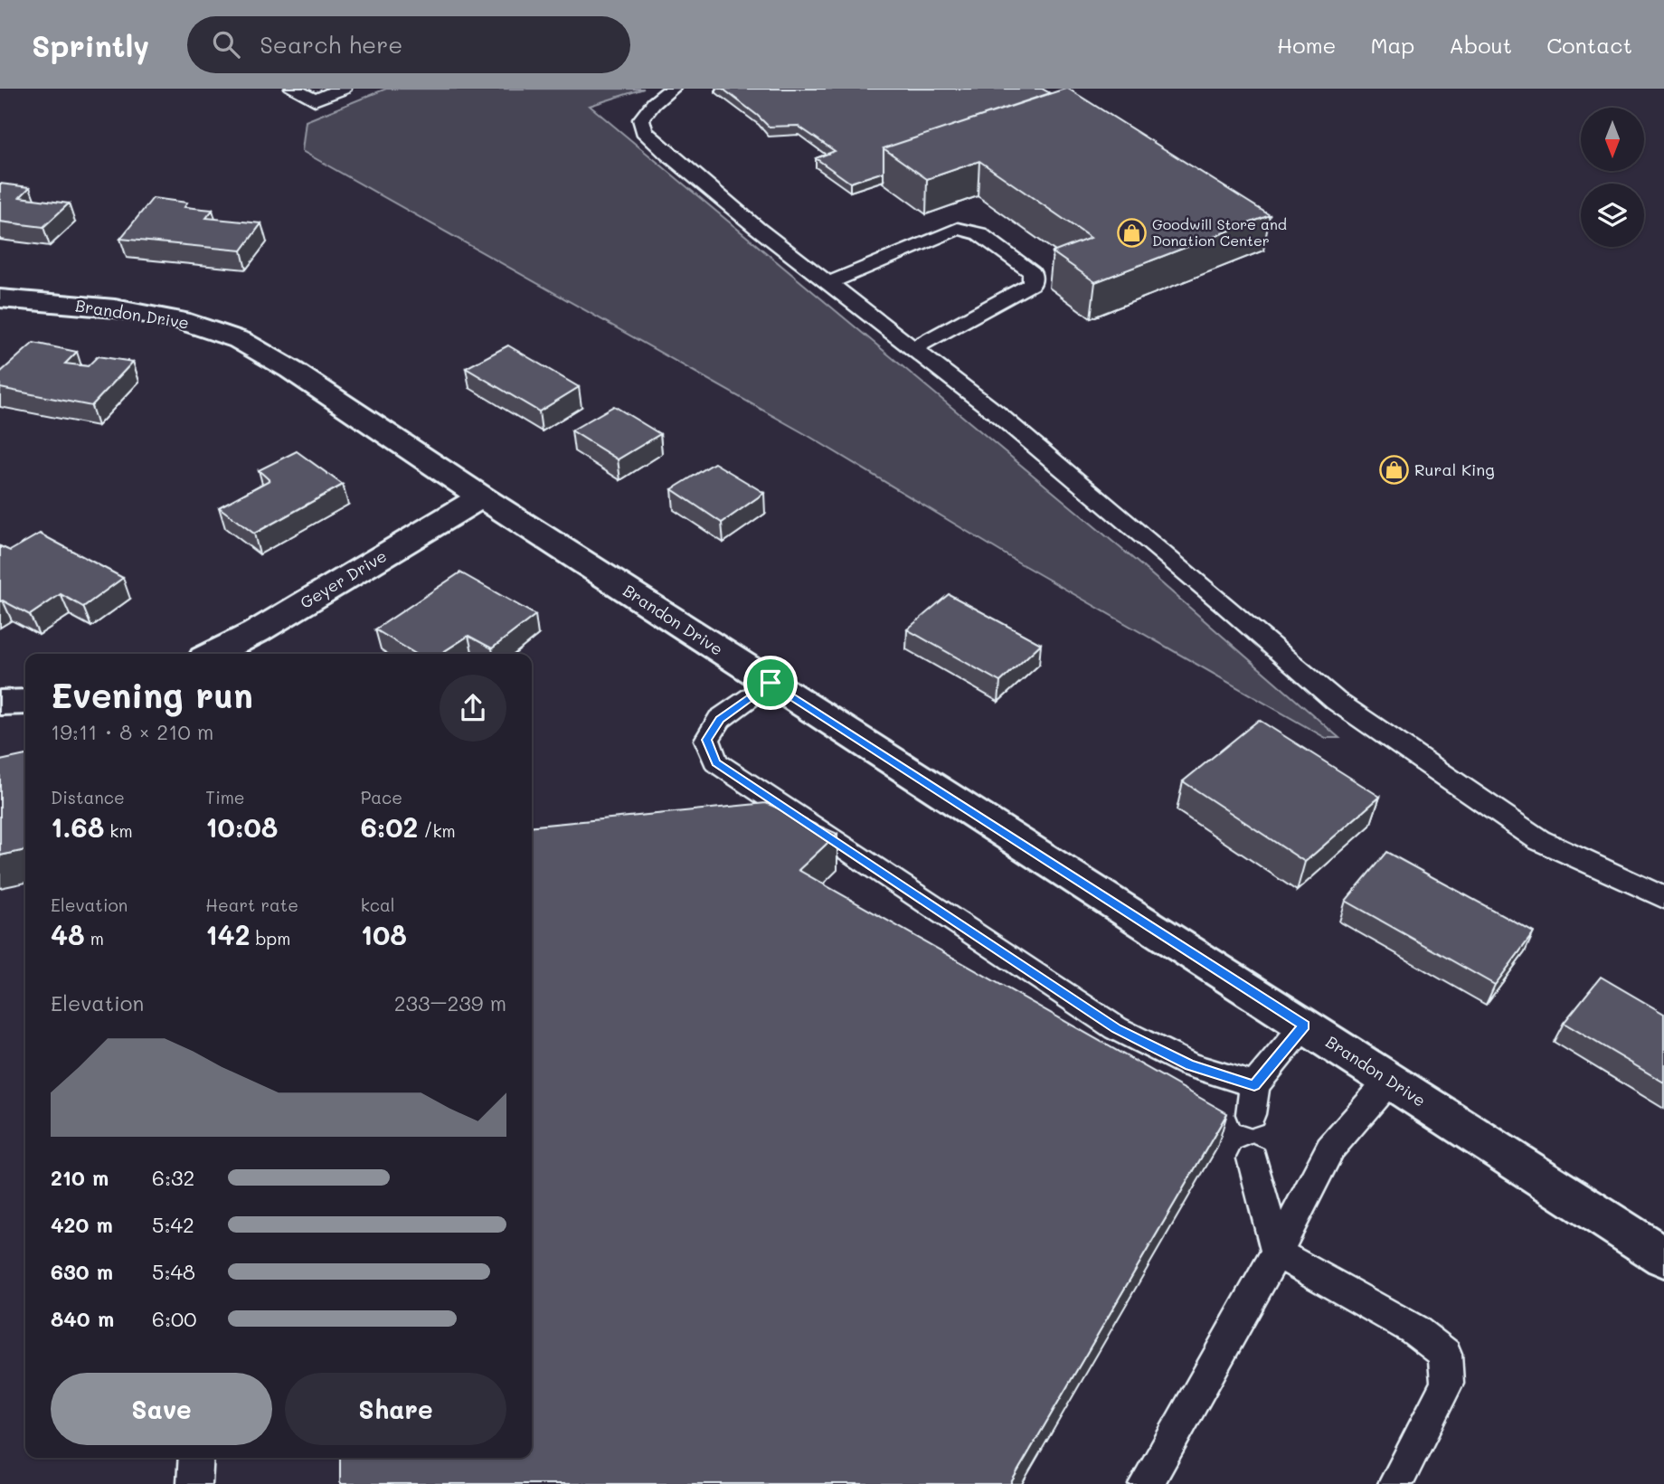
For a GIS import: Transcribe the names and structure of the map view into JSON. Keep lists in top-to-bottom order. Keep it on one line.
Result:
{"streets":{"street":["Brandon Drive","Geyer Drive"]},"crossings":[["Brandon Drive","Geyer Drive"]],"places":{"shop":["Goodwill Store and Donation Center","Rural King"]},"north":"bottom","page":{"header":"Sprintly","search":"Search here","nav":["Home","Map","About","Contact"],"heading":["Evening run","19:11 · 8 × 210 m"],"stats":[["Distance","1.68 km"],["Time","10:08"],["Pace","6:02 /km"],["Elevation","48 m"],["Heart rate","142 bpm"],["kcal","108"]],"chart":["Elevation","233–239 m"],"list":[{"name":"210 m","note":"6:32"},{"name":"420 m","note":"5:42"},{"name":"630 m","note":"5:48"},{"name":"840 m","note":"6:00"}],"buttons":["Save","Share"]}}
